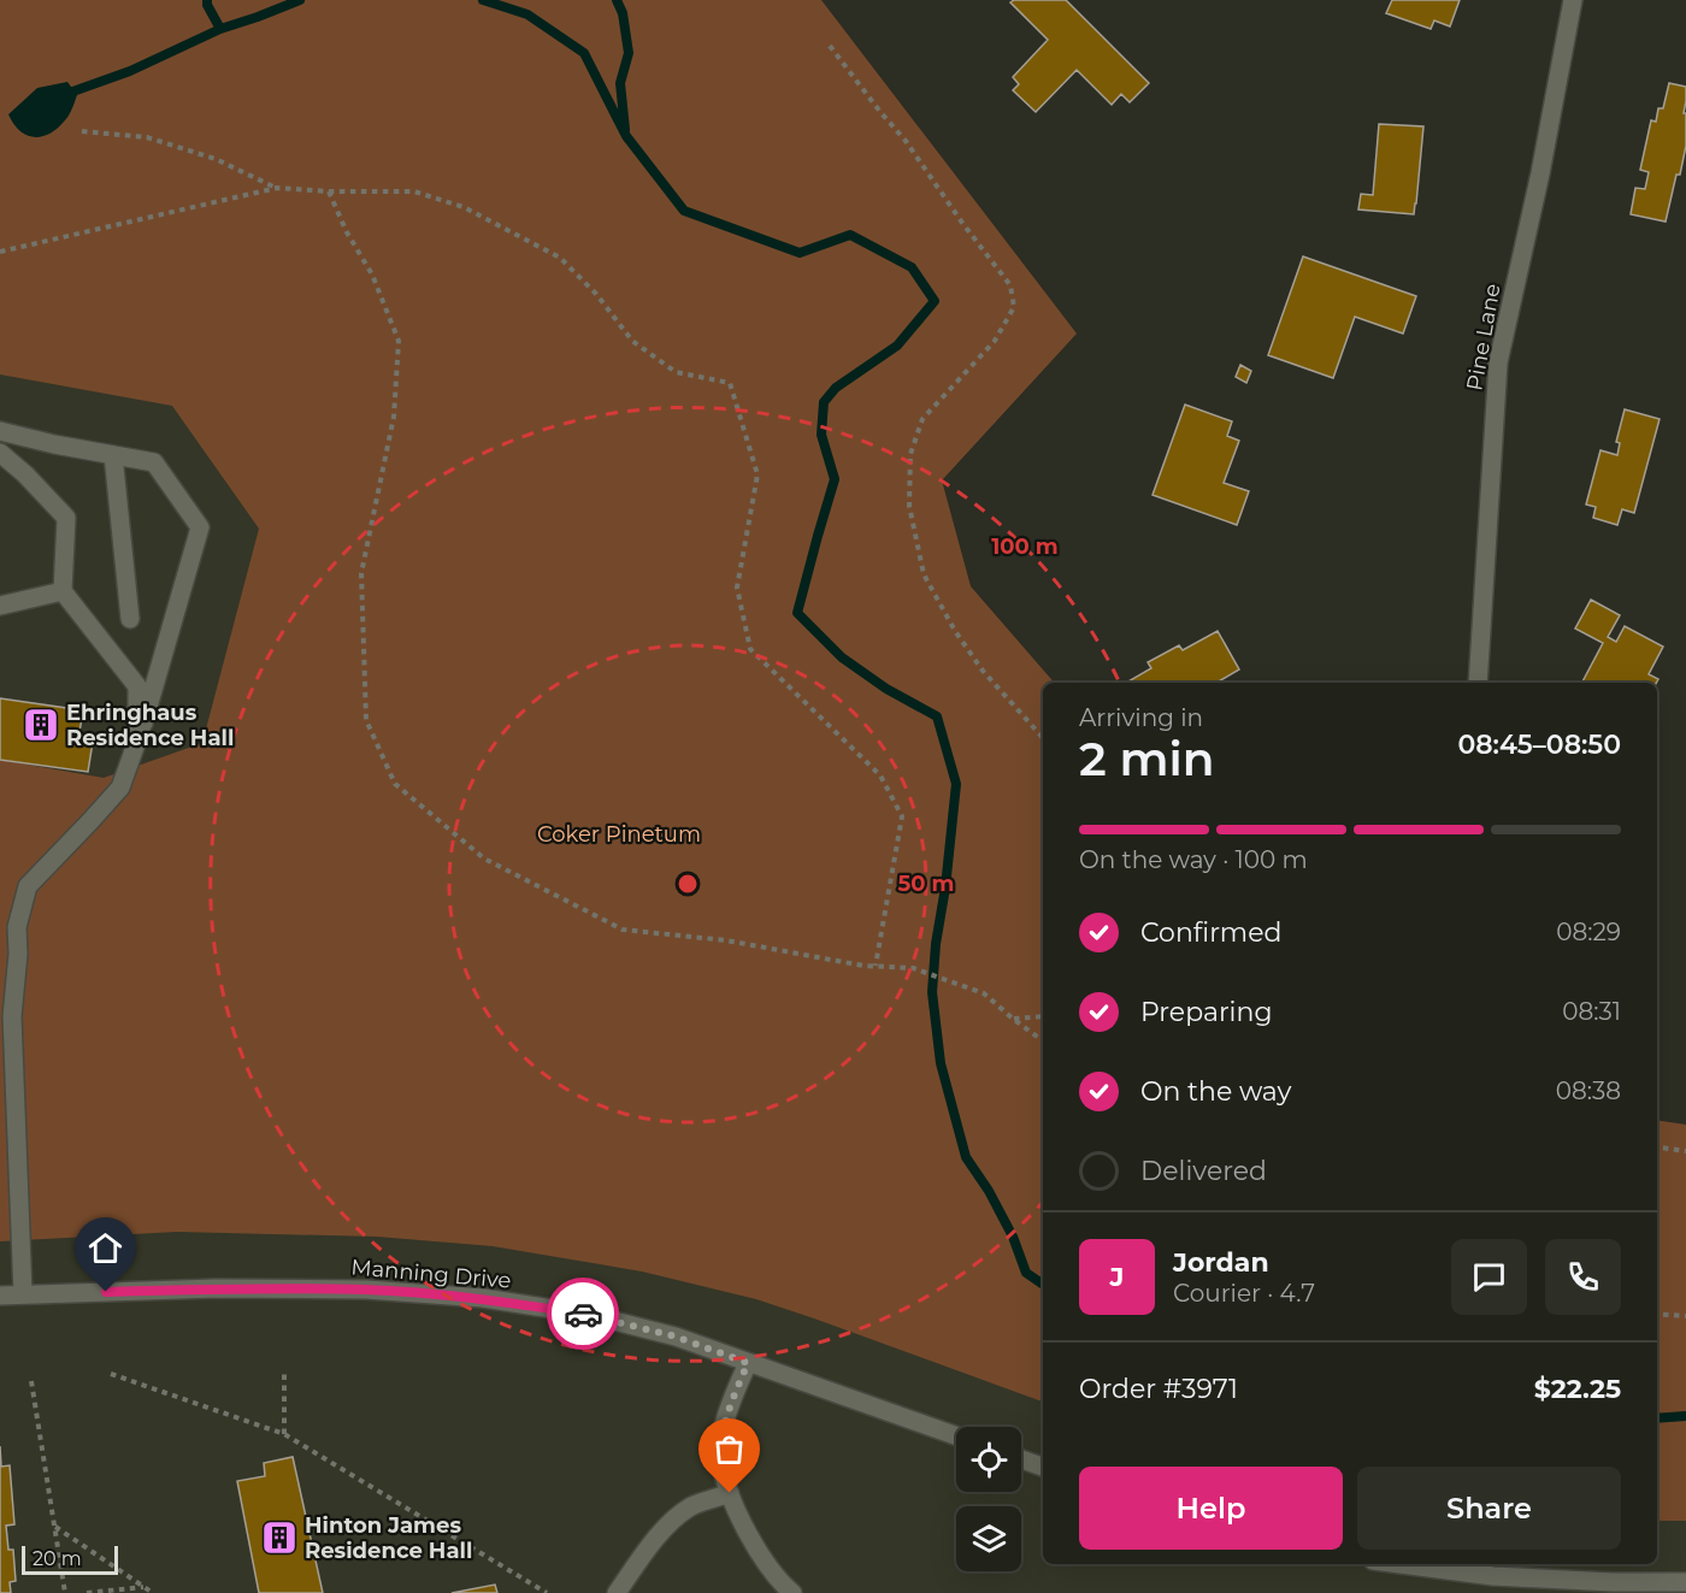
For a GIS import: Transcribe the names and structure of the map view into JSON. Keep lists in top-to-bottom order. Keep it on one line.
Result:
{"streets":{"street":["Pine Lane","Manning Drive"]},"parks":["Coker Pinetum"],"places":{"building":["Ehringhaus Residence Hall","Hinton James Residence Hall"]},"scale_bar":"20 m","page":{"heading":["2 min","Arriving in","08:45–08:50"],"panel":["Jordan","Courier · 4.7","Order #3971","$22.25"],"bar":"On the way · 100 m","list":[["Confirmed","08:29"],["Preparing","08:31"],["On the way","08:38"],"Delivered"],"round":"J","buttons":["Help","Share"],"scale":"20 m"},"rings":["100 m","50 m"]}
